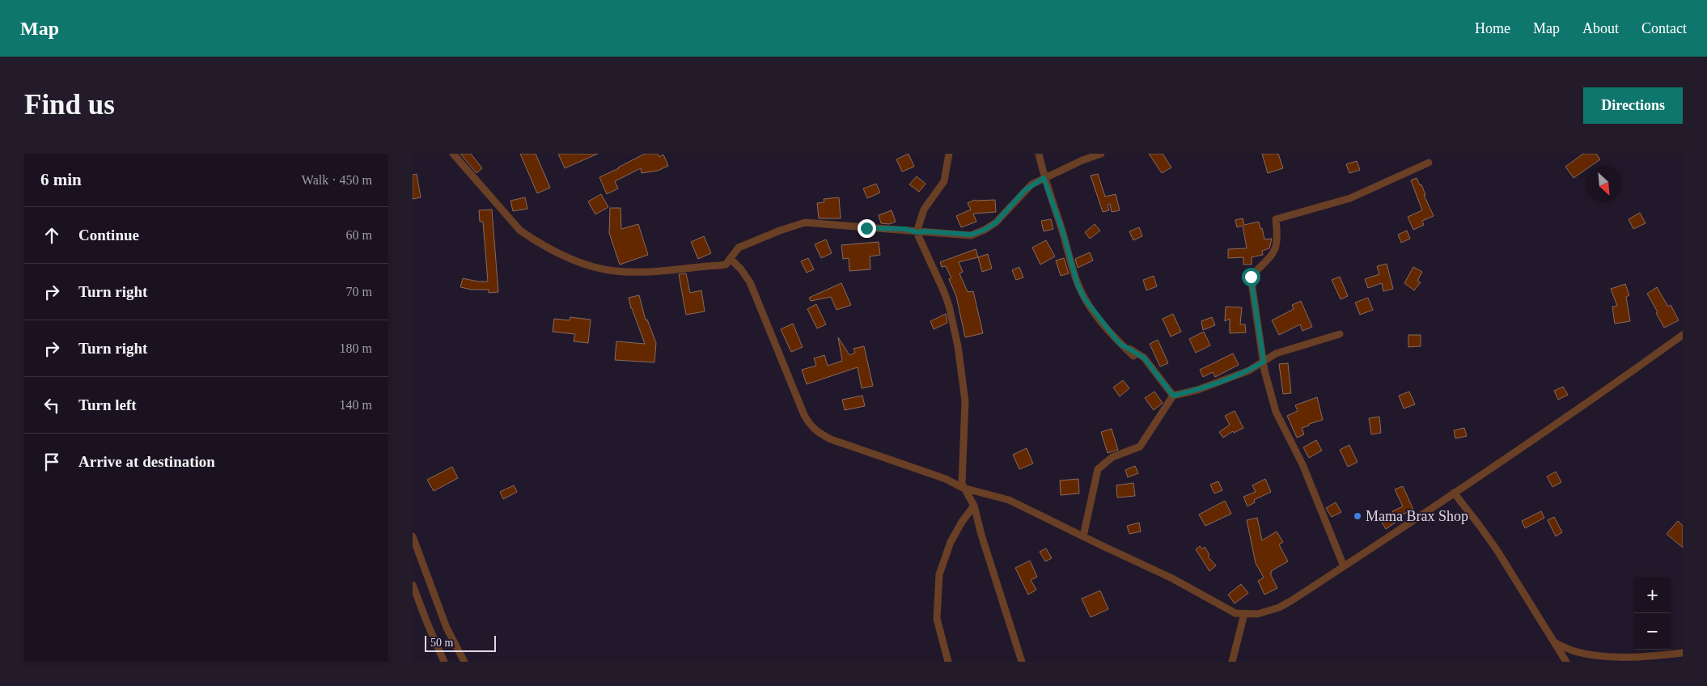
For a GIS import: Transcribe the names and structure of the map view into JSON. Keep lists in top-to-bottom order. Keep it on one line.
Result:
{"places":["Mama Brax Shop"],"scale_bar":"50 m","north":"bottom right","page":{"header":"Map","nav":["Home","Map","About","Contact"],"buttons":"Directions","title":"Find us","heading":["6 min","Walk · 450 m"],"list":[["Continue","60 m"],["Turn right","70 m"],["Turn right","180 m"],["Turn left","140 m"],"Arrive at destination"],"map_buttons":["+","−"],"scale":"50 m"}}
